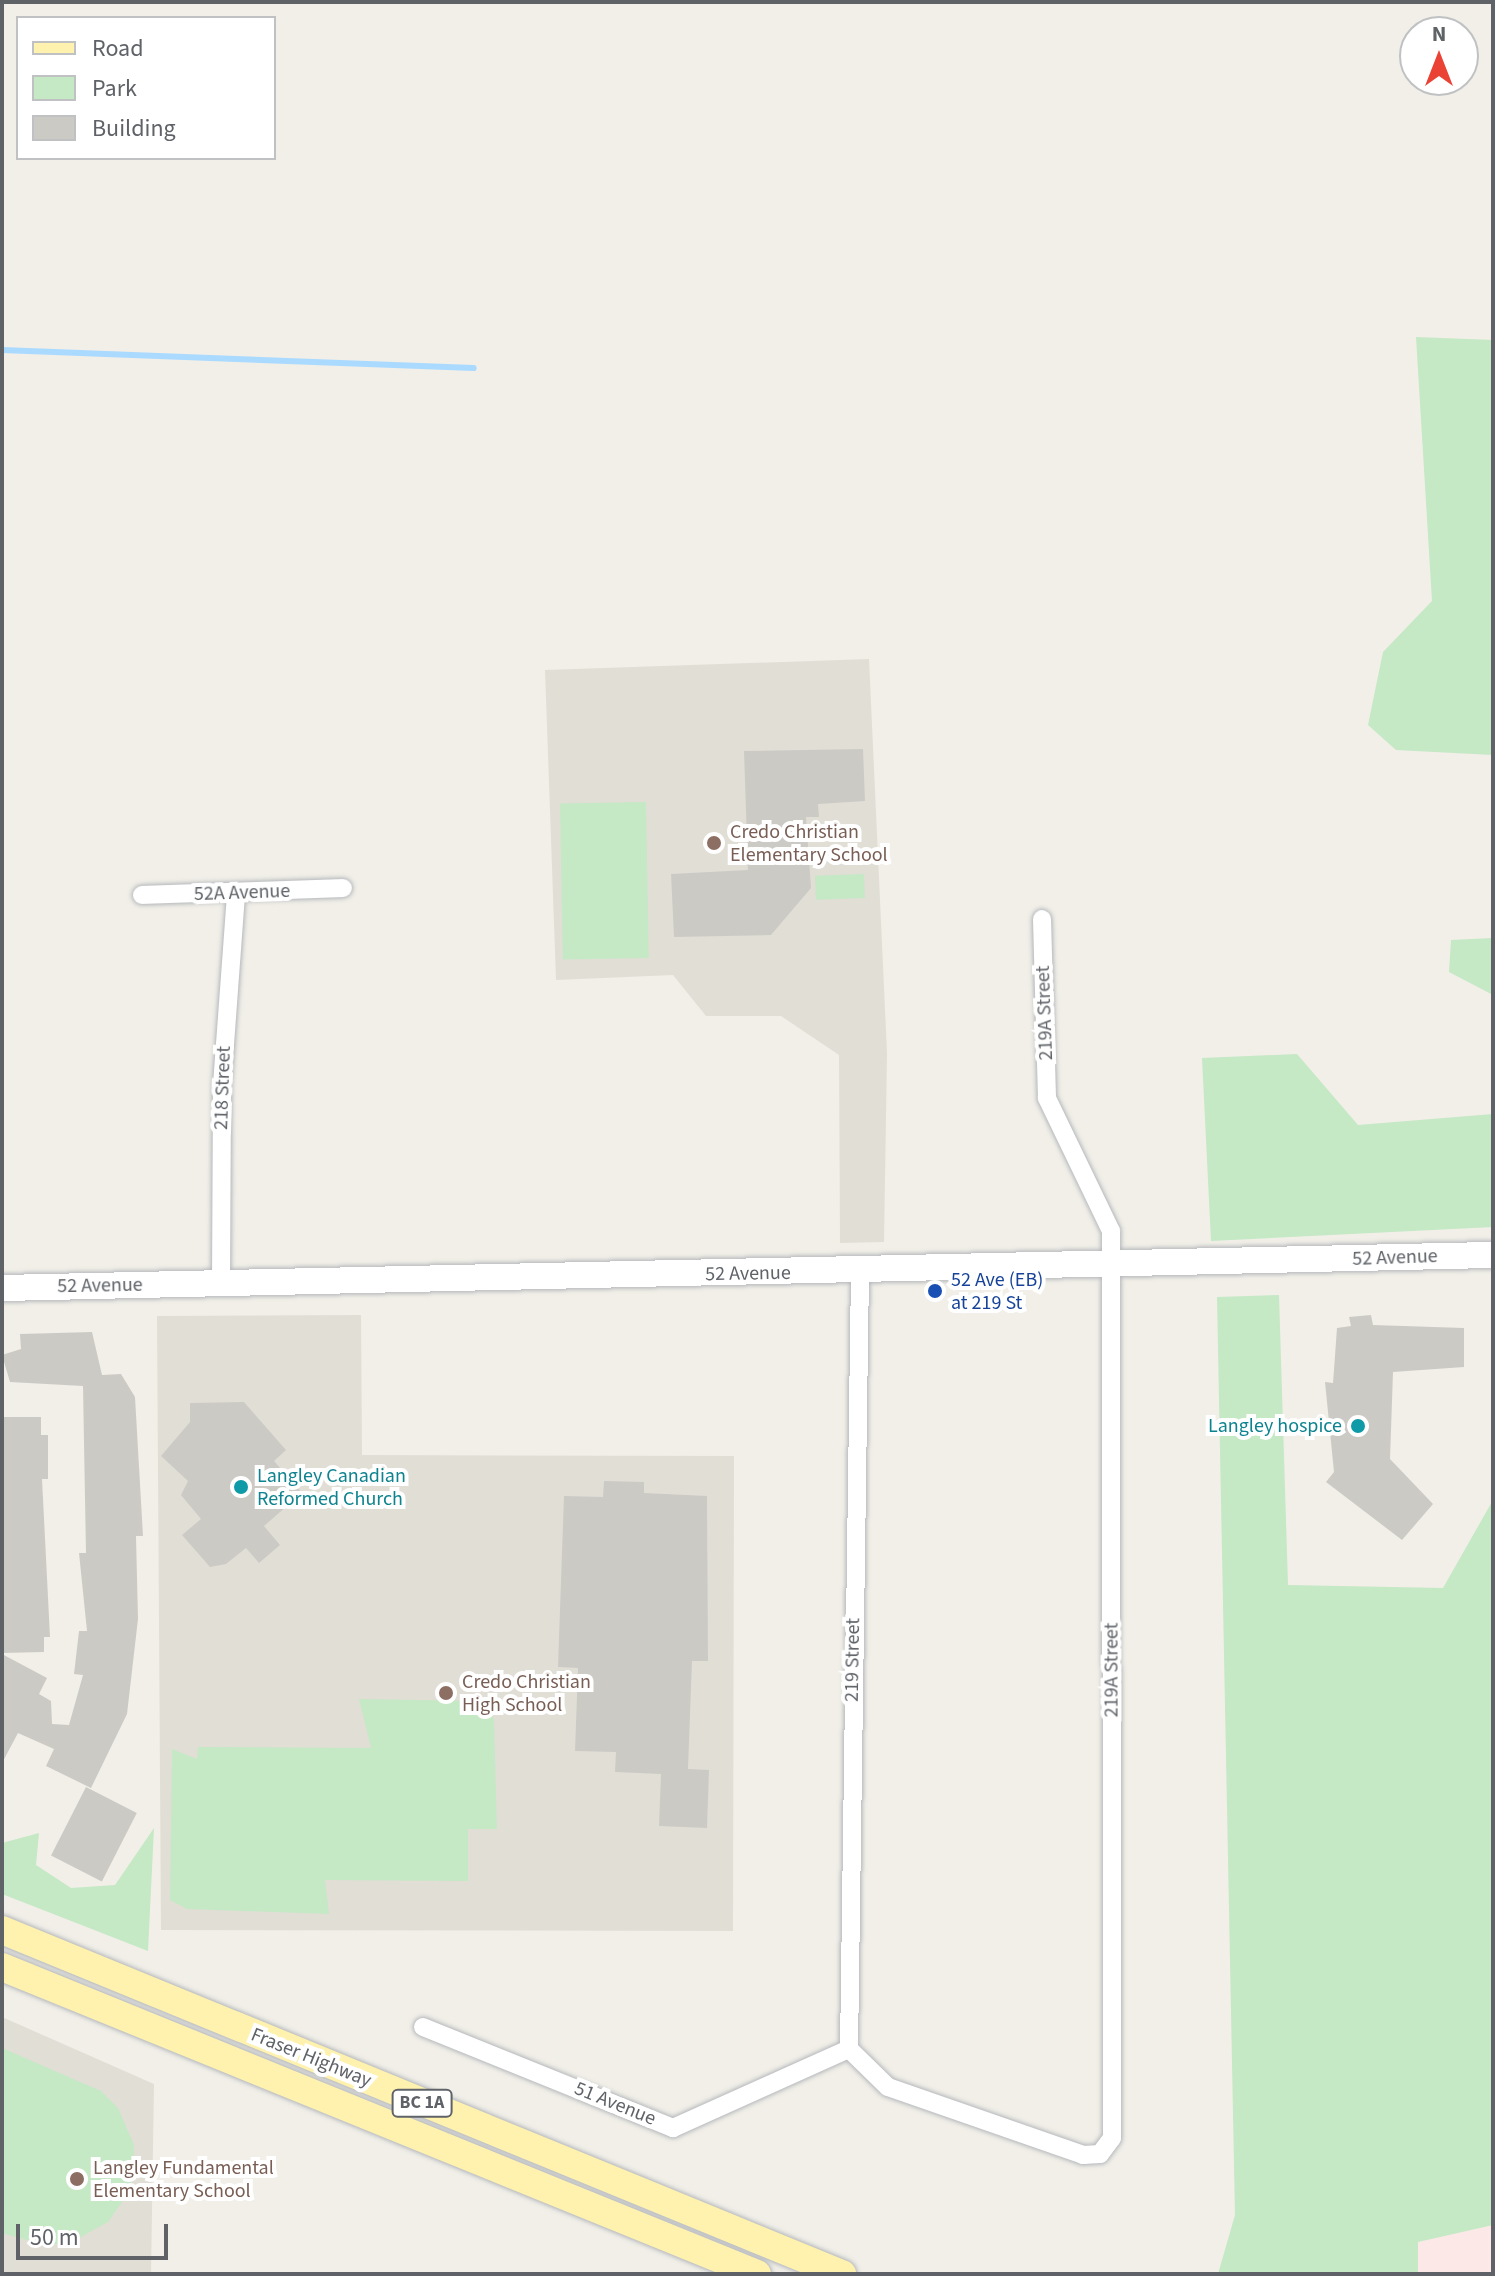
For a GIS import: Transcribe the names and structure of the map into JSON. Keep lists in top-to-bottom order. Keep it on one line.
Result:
{"streets":{"main road":["Fraser Highway","BC 1A"],"street":["52A Avenue","219A Street","218 Street","52 Avenue","219 Street","51 Avenue"]},"crossings":[["52A Avenue","218 Street"],["219A Street","52 Avenue"],["219A Street","219 Street"],["219A Street","51 Avenue"],["218 Street","52 Avenue"],["52 Avenue","219 Street"],["219 Street","51 Avenue"]],"places":["Credo Christian Elementary School","52 Ave (EB) at 219 St","Langley hospice","Langley Canadian Reformed Church","Credo Christian High School","Langley Fundamental Elementary School"],"legend":["Road","Park","Building"],"scale_bar":"50 m","north":"top"}
